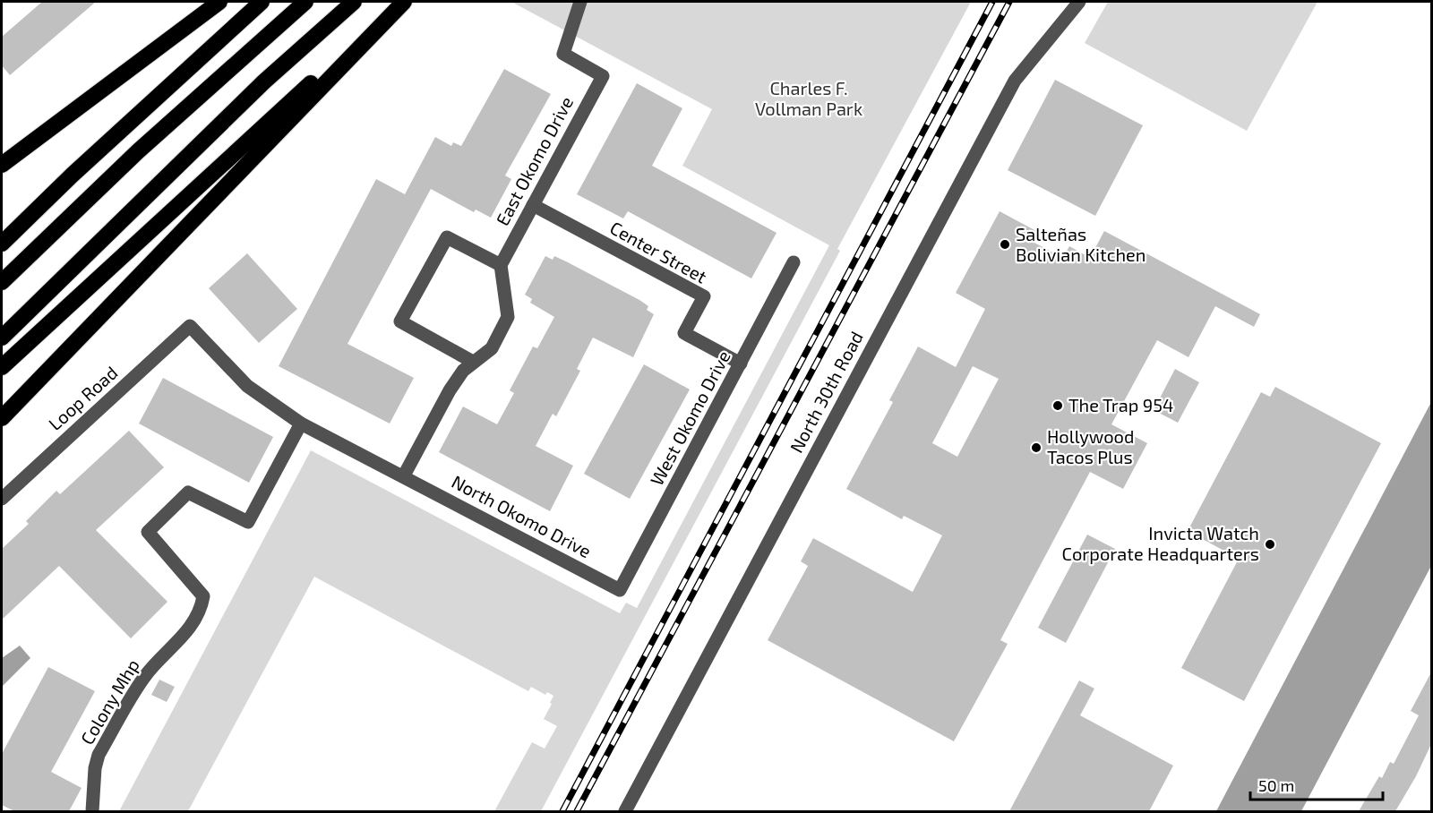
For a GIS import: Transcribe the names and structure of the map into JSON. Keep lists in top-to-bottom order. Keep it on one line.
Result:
{"streets":{"street":["East Okomo Drive","Center Street","North 30th Road","Loop Road","West Okomo Drive","North Okomo Drive","Colony Mhp"]},"crossings":[["East Okomo Drive","Center Street"],["Center Street","West Okomo Drive"],["Loop Road","North Okomo Drive"],["West Okomo Drive","North Okomo Drive"],["North Okomo Drive","Colony Mhp"]],"parks":["Charles F. Vollman Park"],"places":["Salteñas Bolivian Kitchen","The Trap 954","Hollywood Tacos Plus","Invicta Watch Corporate Headquarters"],"scale_bar":"50 m"}
